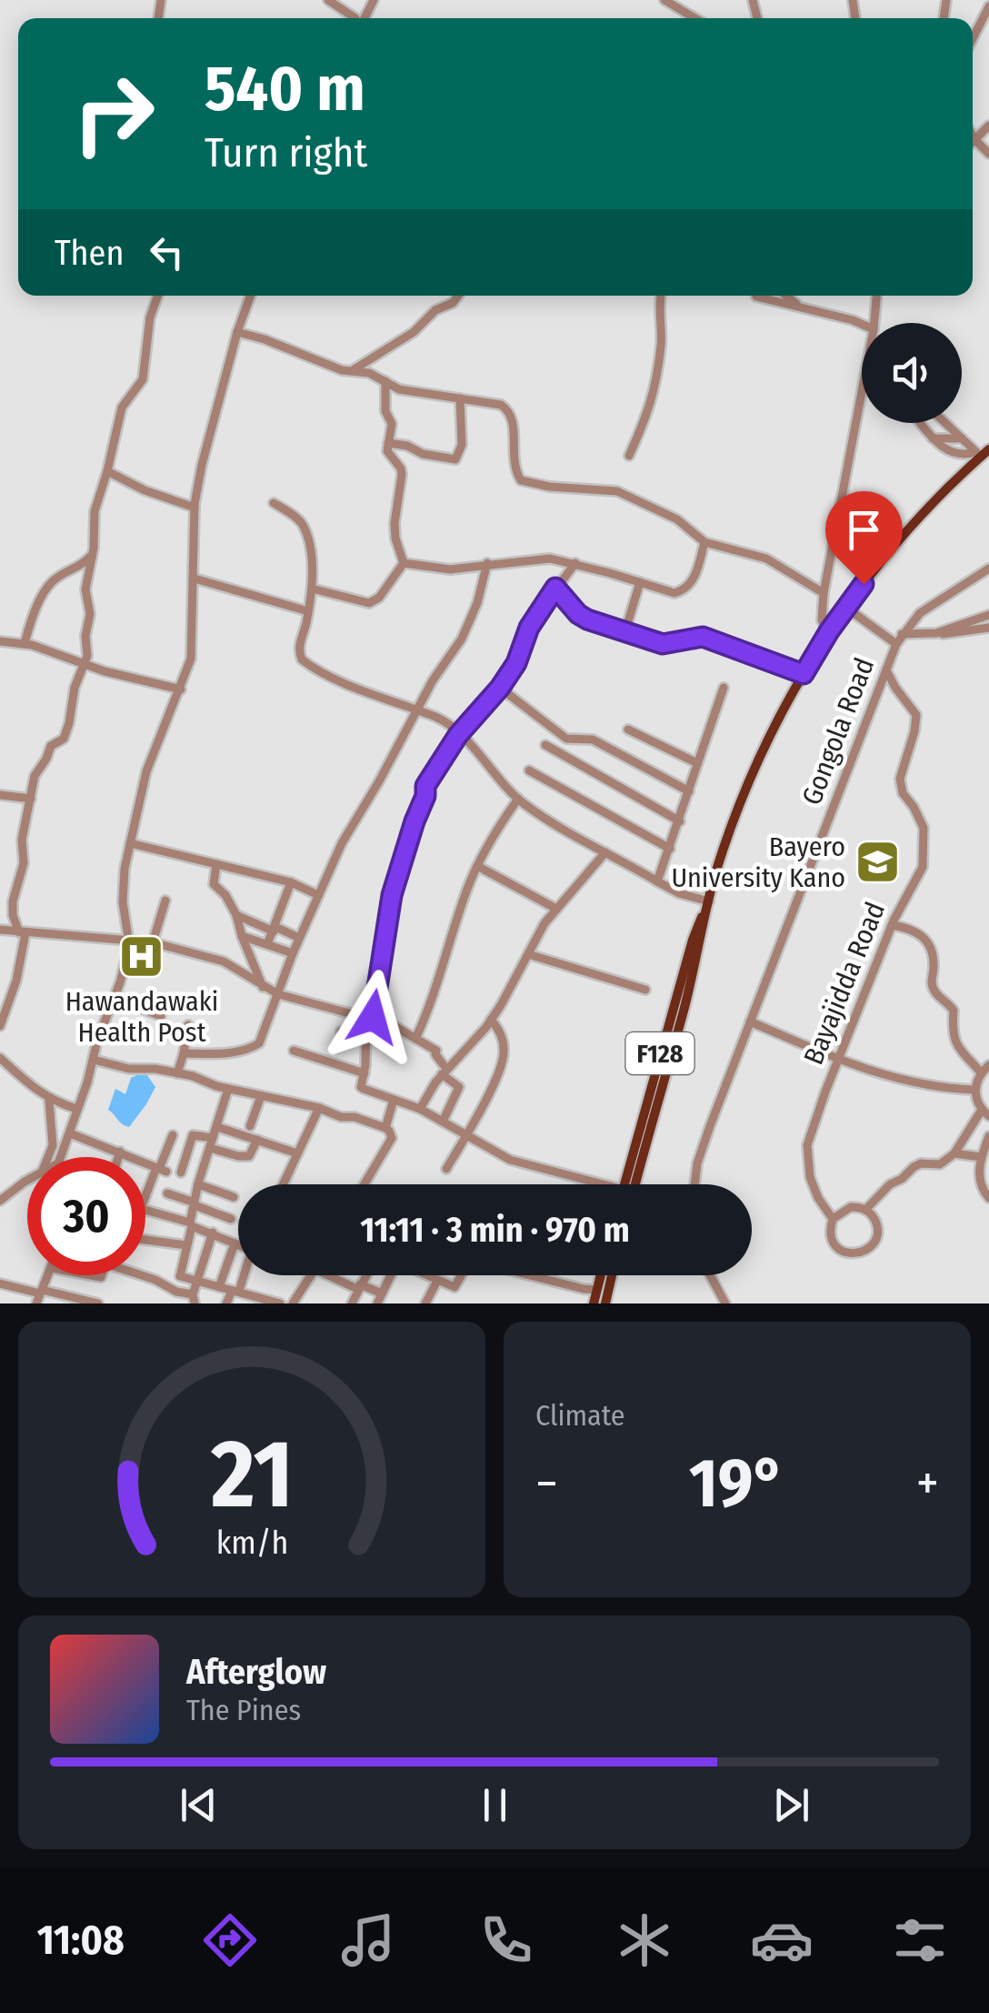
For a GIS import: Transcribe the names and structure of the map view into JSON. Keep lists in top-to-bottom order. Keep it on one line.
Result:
{"streets":{"main road":["F128"],"street":["Gongola Road","Bayajidda Road"]},"crossings":[["Gongola Road","Bayajidda Road"],["Gongola Road","F128"]],"places":{"school or university":["Bayero University Kano"],"hospital":["Hawandawaki Health Post"]},"page":{"turn":["540 m","Turn right"],"then":"Then","limit":"30","trip":"11:11 · 3 min · 970 m","tile":"Climate","heat":["−","19°","+"],"song":["Afterglow","The Pines"],"tabs":"11:08","gauge":["21","km/h"]}}
